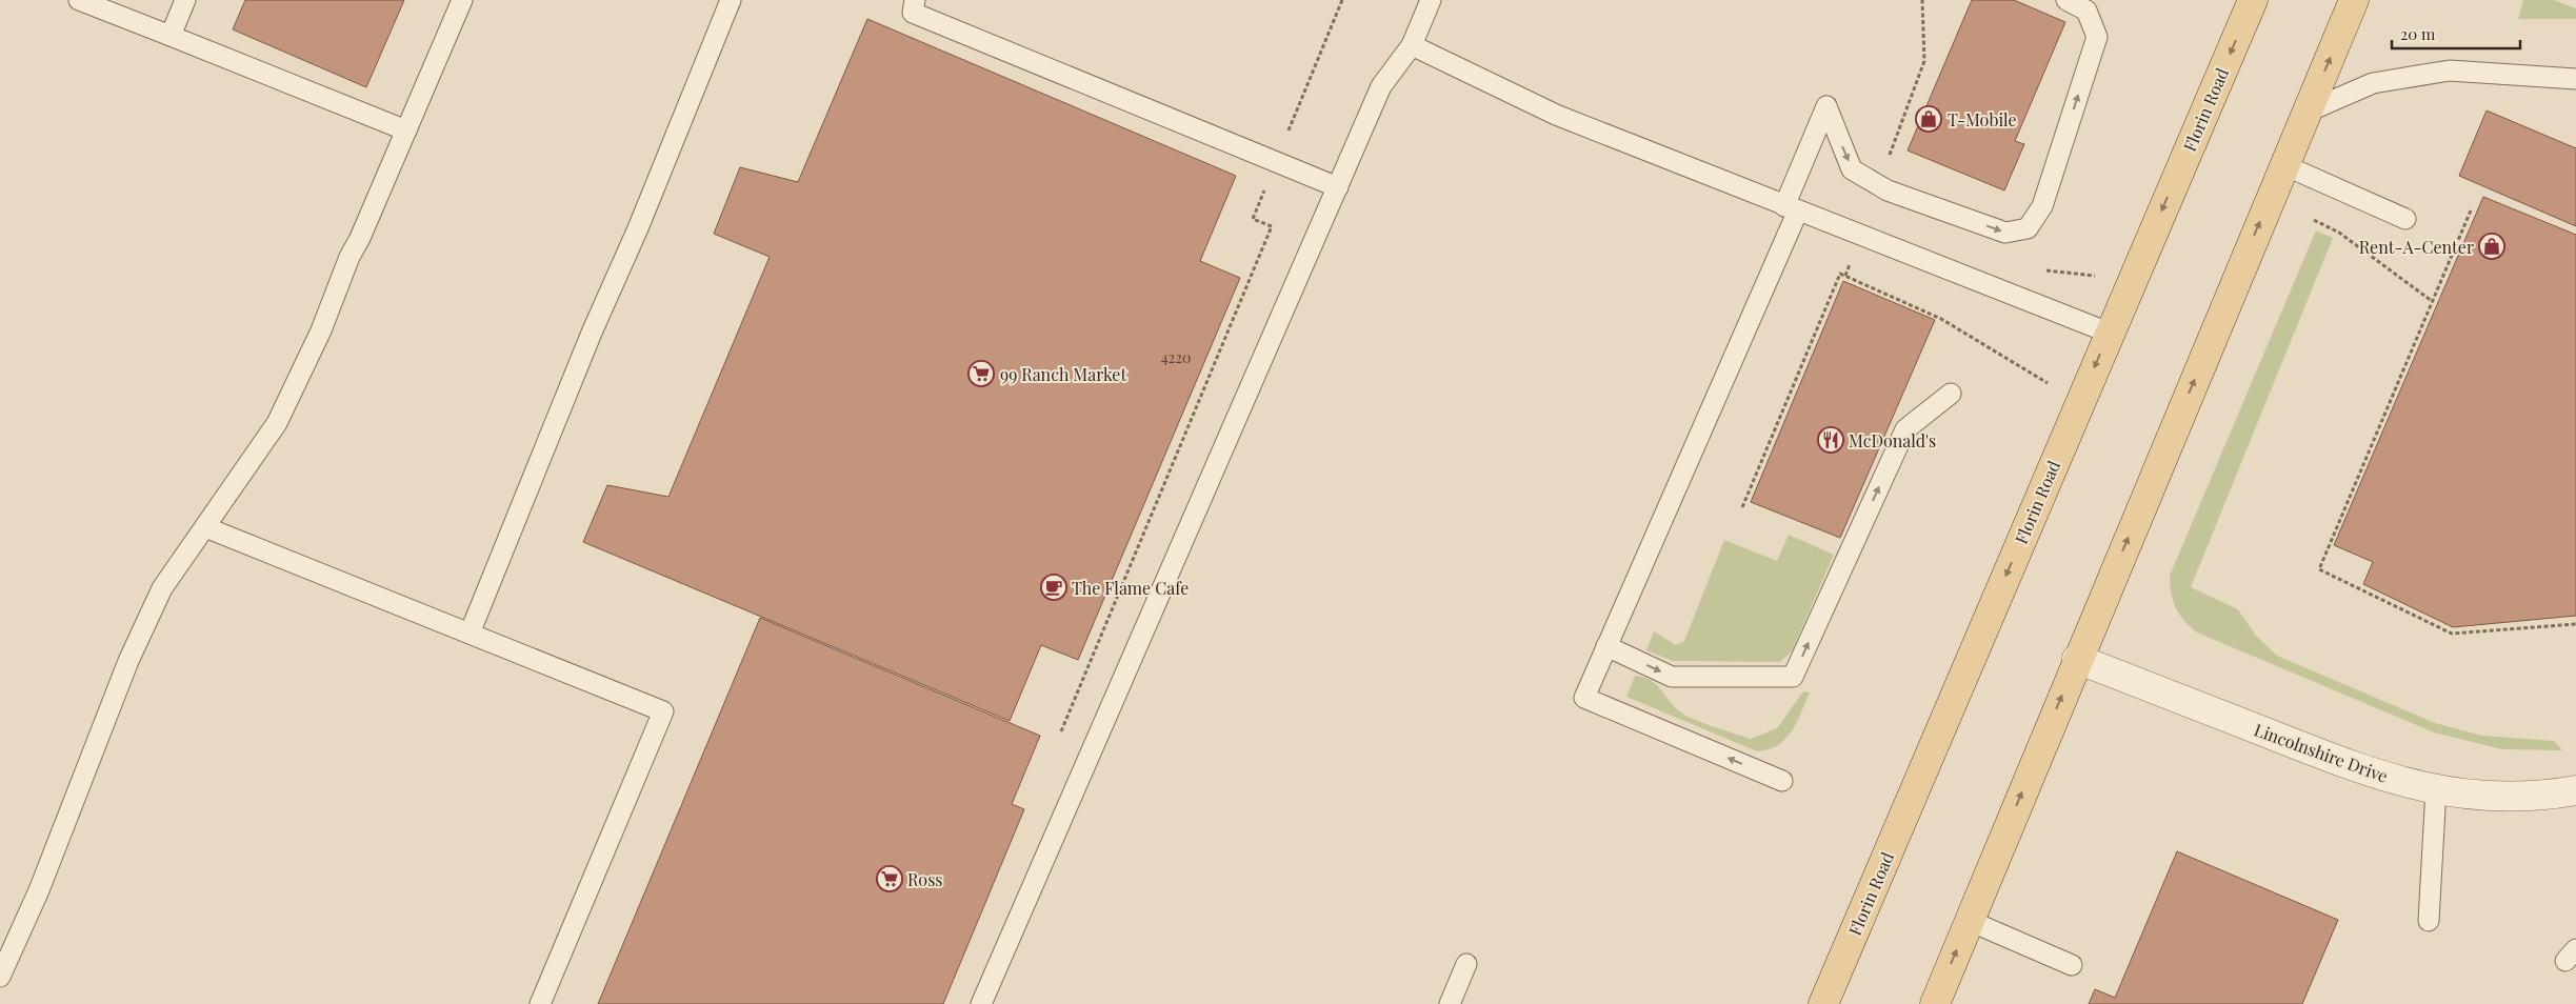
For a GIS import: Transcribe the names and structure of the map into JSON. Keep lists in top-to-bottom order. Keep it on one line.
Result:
{"streets":{"main road":["Florin Road"],"street":["Lincolnshire Drive"]},"places":{"shop":["T-Mobile","Rent-A-Center"],"supermarket":["99 Ranch Market","Ross"],"restaurant":["McDonald's"],"cafe":["The Flame Cafe"]},"house_numbers":["4220"],"scale_bar":"20 m"}
